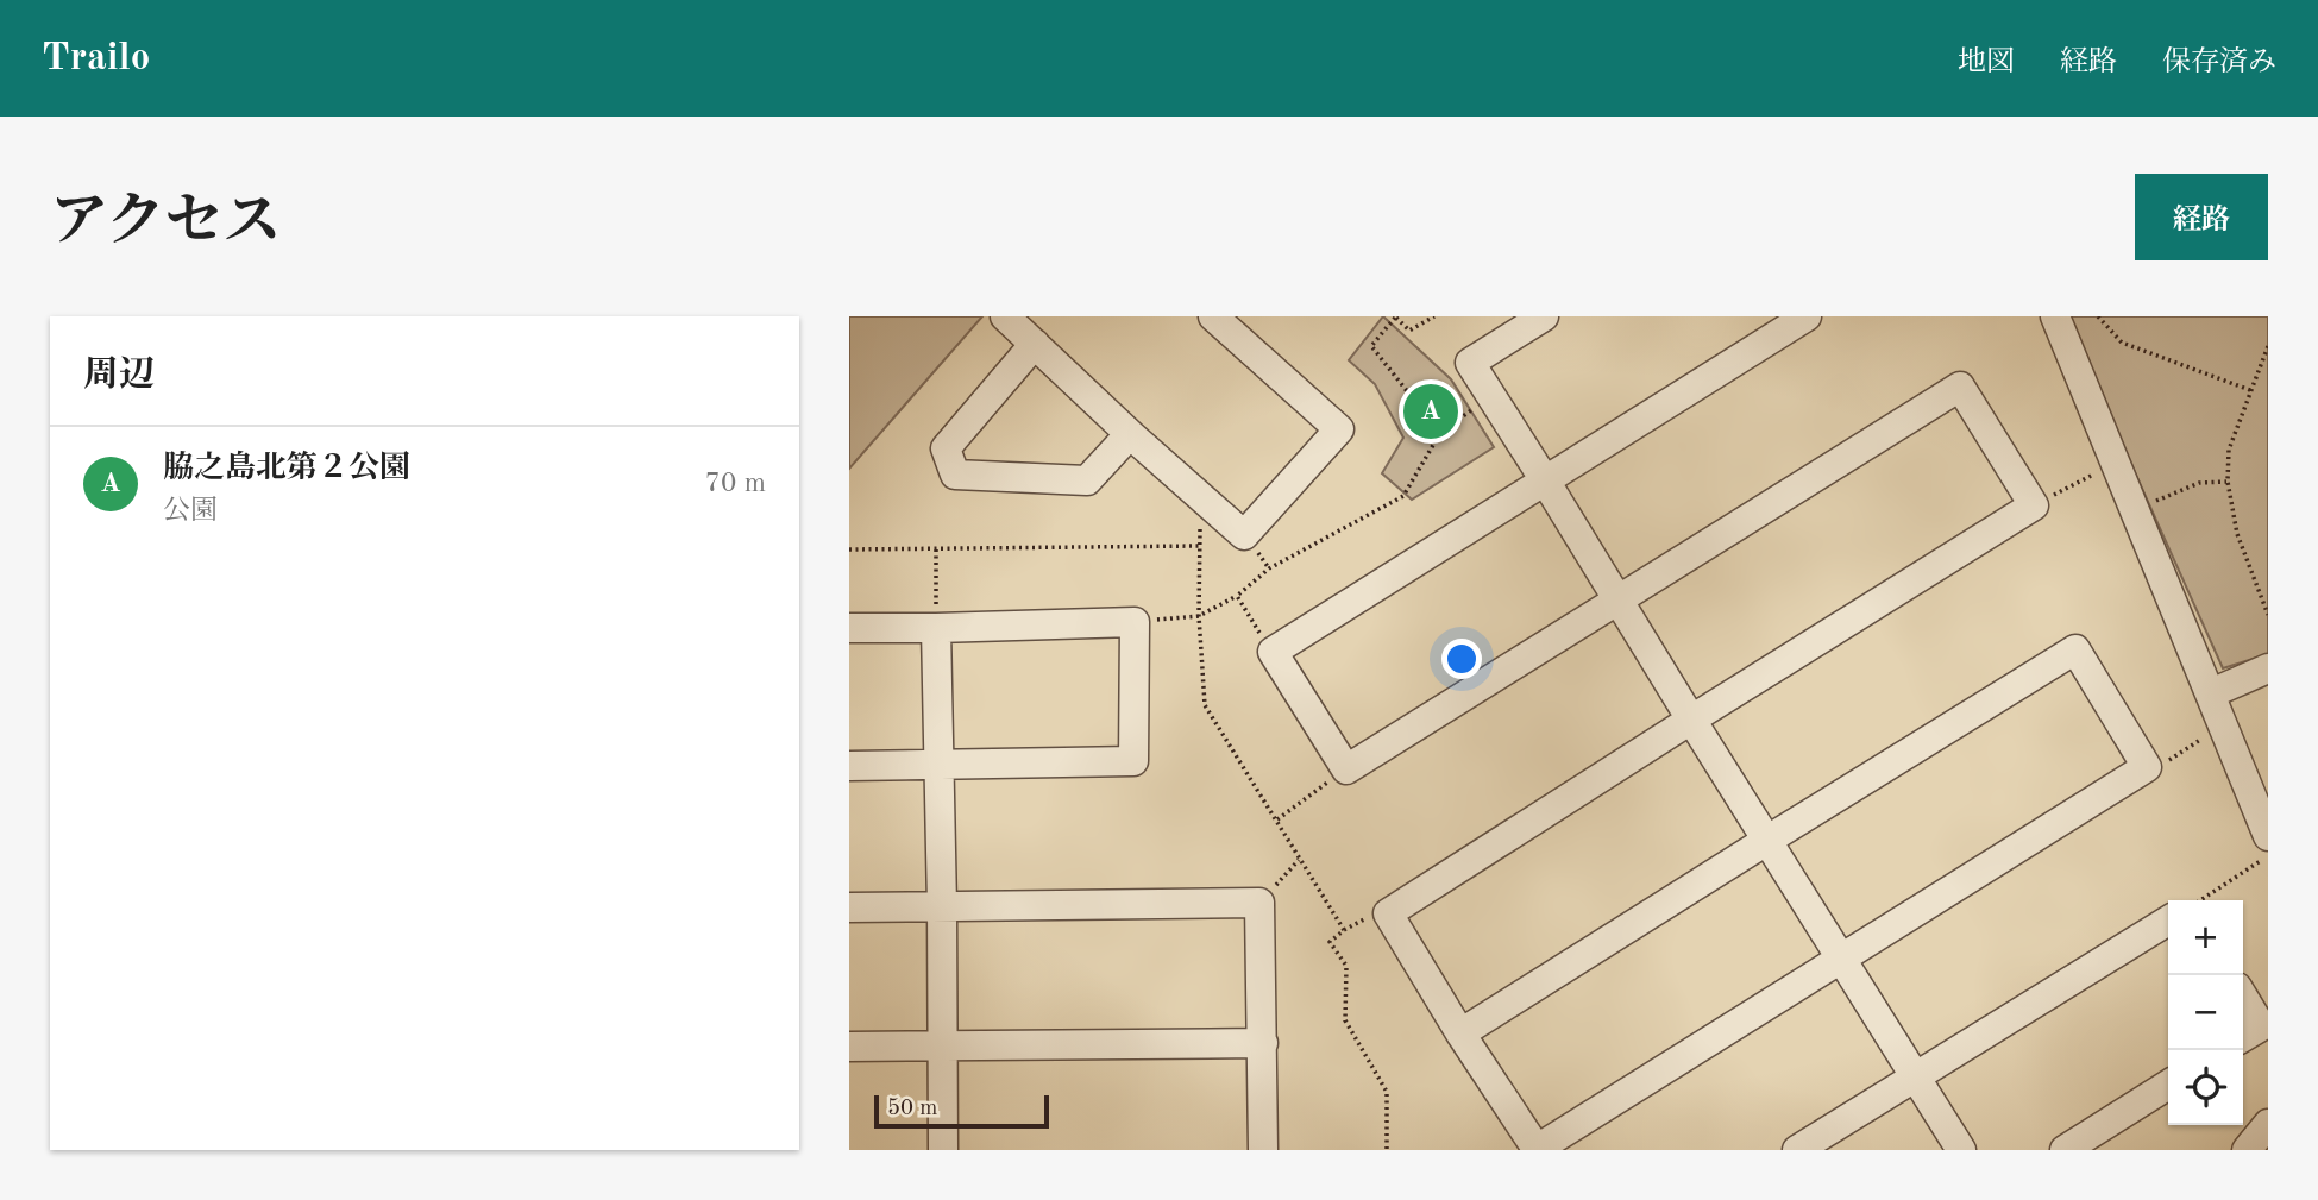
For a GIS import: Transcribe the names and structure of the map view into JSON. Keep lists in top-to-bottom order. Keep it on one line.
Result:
{"scale_bar":"50 m","page":{"header":"Trailo","nav":["地図","経路","保存済み"],"title":"アクセス","buttons":"経路","heading":"周辺","pins":"A","list":[{"mark":"A","name":"脇之島北第２公園","note":"公園","value":"70 m"}],"map_buttons":["+","−"],"scale":"50 m"}}
